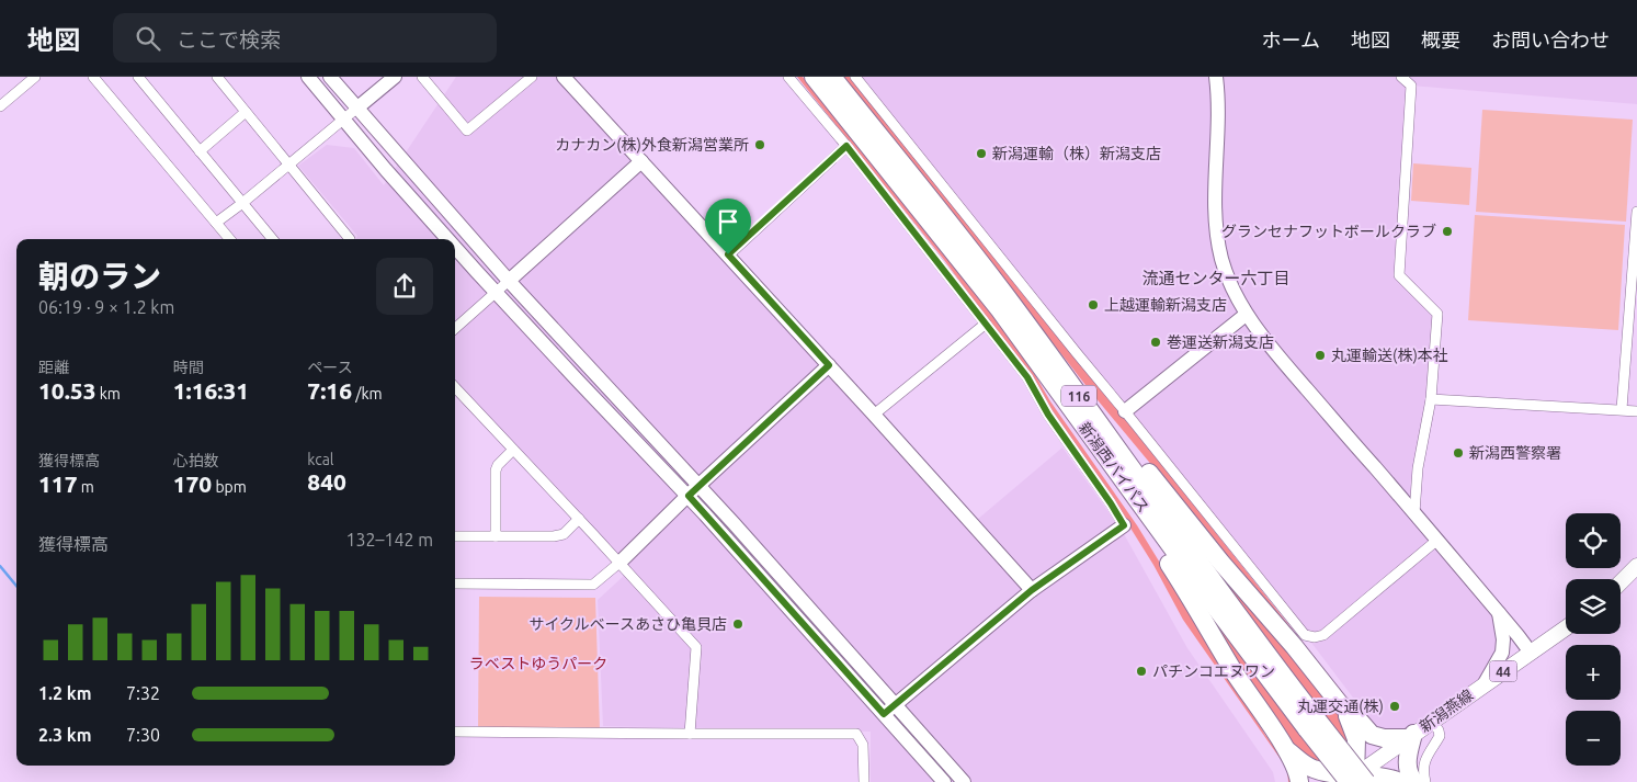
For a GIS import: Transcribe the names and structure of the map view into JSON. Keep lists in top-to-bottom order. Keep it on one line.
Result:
{"streets":{"highway":["116","新潟西バイパス"],"main road":["44","新潟燕線"]},"crossings":[["新潟西バイパス","新潟燕線"]],"districts":["流通センター六丁目"],"parks":["ラベストゆうパーク"],"places":["カナカン(株)外食新潟営業所","新潟運輸（株）新潟支店","グランセナフットボールクラブ","上越運輸新潟支店","巻運送新潟支店","丸運輸送(株)本社","新潟西警察署","サイクルベースあさひ亀貝店","パチンコエヌワン","丸運交通(株)"],"page":{"header":"地図","search":"ここで検索","nav":["ホーム","地図","概要","お問い合わせ"],"heading":["朝のラン","06:19 · 9 × 1.2 km"],"stats":[["距離","10.53 km"],["時間","1:16:31"],["ペース","7:16 /km"],["獲得標高","117 m"],["心拍数","170 bpm"],["kcal","840"]],"map_buttons":["+","−"],"chart":["獲得標高","132–142 m"],"list":[{"name":"1.2 km","note":"7:32"},{"name":"2.3 km","note":"7:30"}]}}
